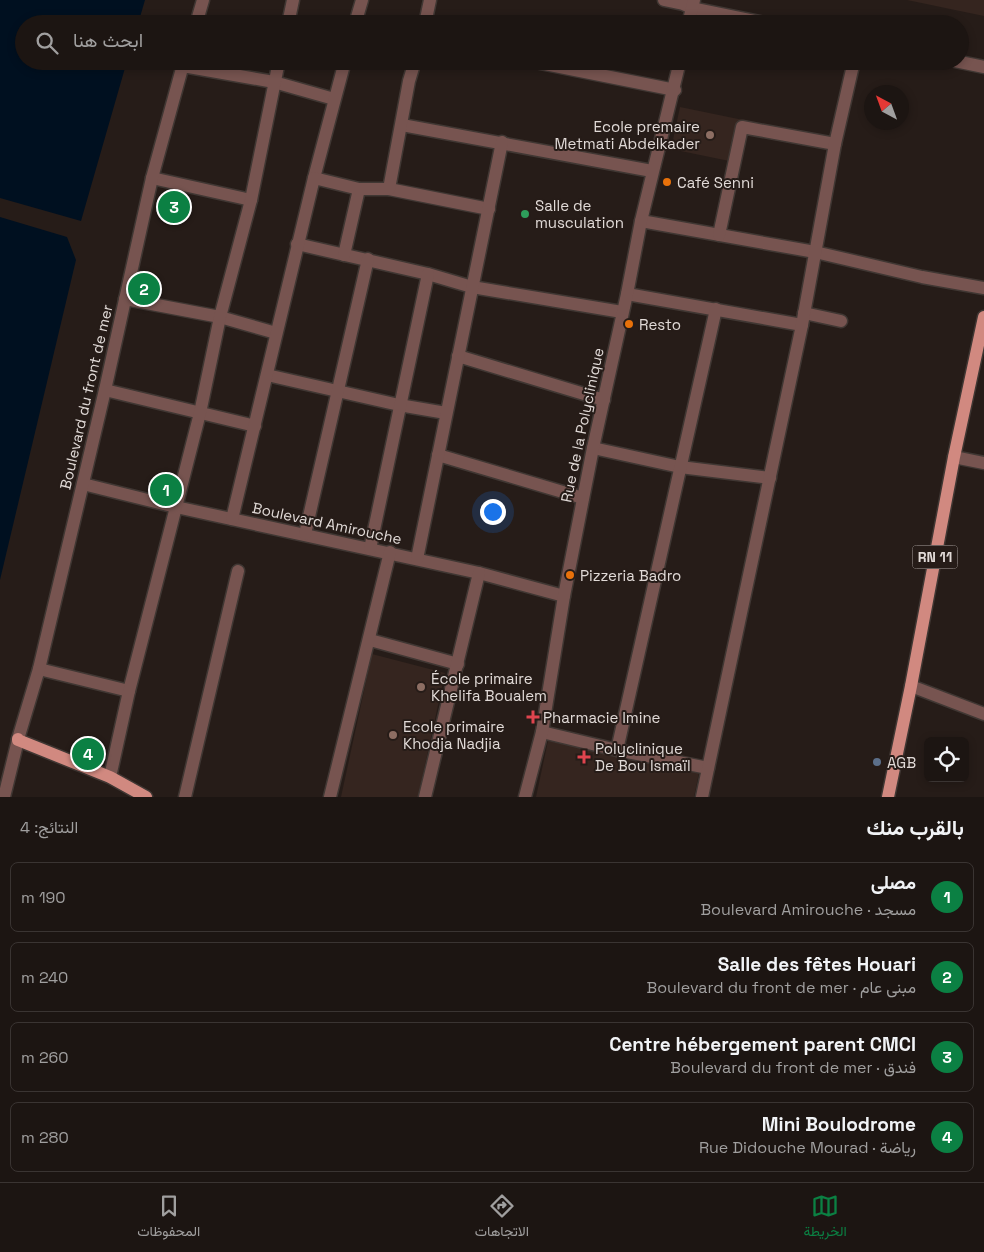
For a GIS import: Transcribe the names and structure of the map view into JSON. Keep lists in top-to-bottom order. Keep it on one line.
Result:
{"streets":{"main road":["RN 11"],"street":["Boulevard du front de mer","Rue de la Polyclinique","Boulevard Amirouche"]},"crossings":[["Boulevard du front de mer","Boulevard Amirouche"],["Rue de la Polyclinique","Boulevard Amirouche"]],"places":{"other":["Ecole premaire Metmati Abdelkader","Café Senni","Salle de musculation","Resto","Pizzeria Badro","École primaire Khelifa Boualem","Ecole primaire Khodja Nadjia","AGB"],"health":["Pharmacie Imine","Polyclinique De Bou Ismaïl"]},"north":"top left","page":{"search":"ابحث هنا","pins":["3","2","1","4"],"heading":["بالقرب منك","النتائج: 4"],"list":[{"mark":"1","name":"مصلى","note":"مسجد · Boulevard Amirouche","value":"190 m"},{"mark":"2","name":"Salle des fêtes Houari","note":"مبنى عام · Boulevard du front de mer","value":"240 m"},{"mark":"3","name":"Centre hébergement parent CMCI","note":"فندق · Boulevard du front de mer","value":"260 m"},{"mark":"4","name":"Mini Boulodrome","note":"رياضة · Rue Didouche Mourad","value":"280 m"}],"nav":["الخريطة","الاتجاهات","المحفوظات"]}}
